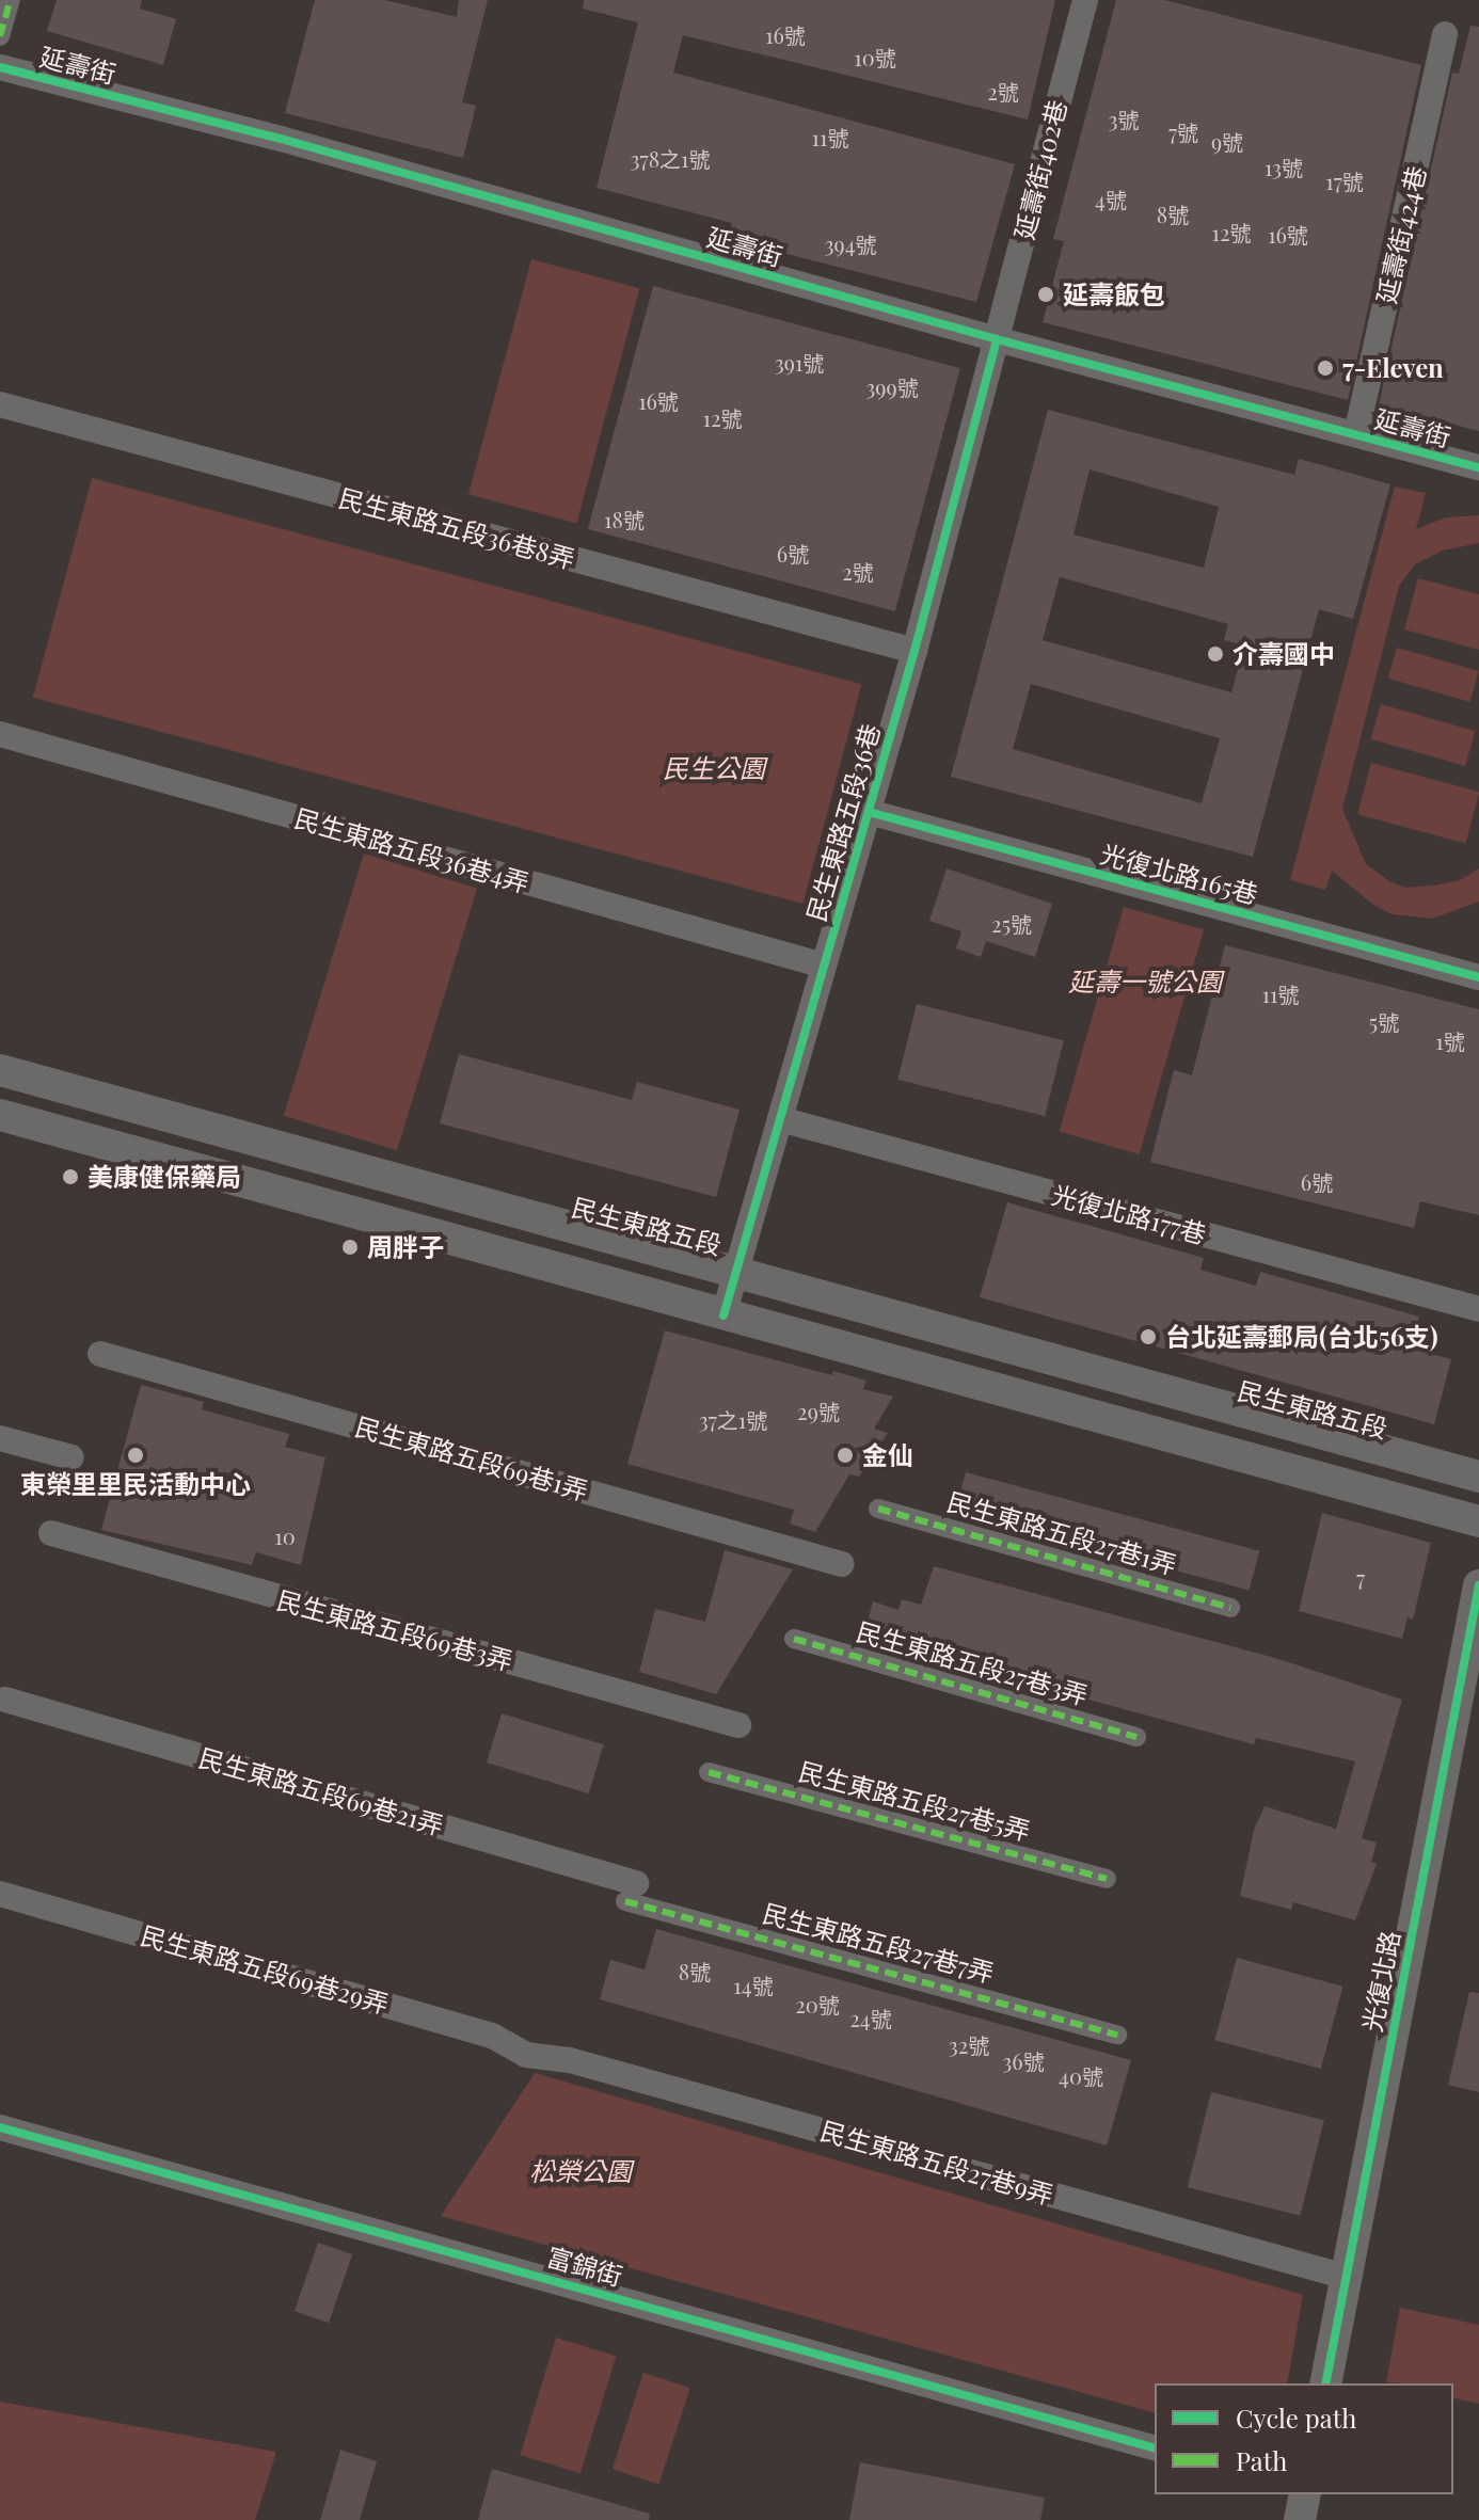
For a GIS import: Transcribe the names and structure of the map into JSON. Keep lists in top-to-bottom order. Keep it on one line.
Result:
{"streets":{"street":["延壽街","延壽街402巷","延壽街424巷","民生東路五段36巷8弄","民生東路五段36巷","民生東路五段36巷4弄","光復北路165巷","光復北路177巷","民生東路五段","民生東路五段69巷1弄","民生東路五段27巷1弄","民生東路五段69巷3弄","民生東路五段27巷3弄","民生東路五段69巷21弄","民生東路五段27巷5弄","民生東路五段27巷7弄","民生東路五段69巷29弄","光復北路","民生東路五段27巷9弄","富錦街"]},"crossings":[["延壽街","延壽街402巷"],["延壽街","延壽街424巷"],["延壽街","民生東路五段36巷"],["延壽街402巷","民生東路五段36巷"],["民生東路五段36巷8弄","民生東路五段36巷"],["民生東路五段36巷","民生東路五段36巷4弄"],["民生東路五段36巷","光復北路165巷"],["民生東路五段36巷","光復北路177巷"],["民生東路五段36巷","民生東路五段"],["民生東路五段69巷21弄","民生東路五段27巷7弄"],["民生東路五段69巷29弄","民生東路五段27巷9弄"],["光復北路","民生東路五段27巷9弄"]],"parks":["民生公園","延壽一號公園","松榮公園"],"places":["延壽飯包","7-Eleven","介壽國中","美康健保藥局","周胖子","台北延壽郵局(台北56支)","東榮里里民活動中心","金仙"],"house_numbers":["16號","10號","2號","3號","7號","11號","9號","378之1號","13號","17號","4號","8號","12號","16號","394號","391號","399號","16號","12號","18號","6號","2號","25號","11號","5號","1號","6號","29號","37之1號","10","7","8號","14號","20號","24號","32號","36號","40號"],"legend":["Cycle path","Path"]}
